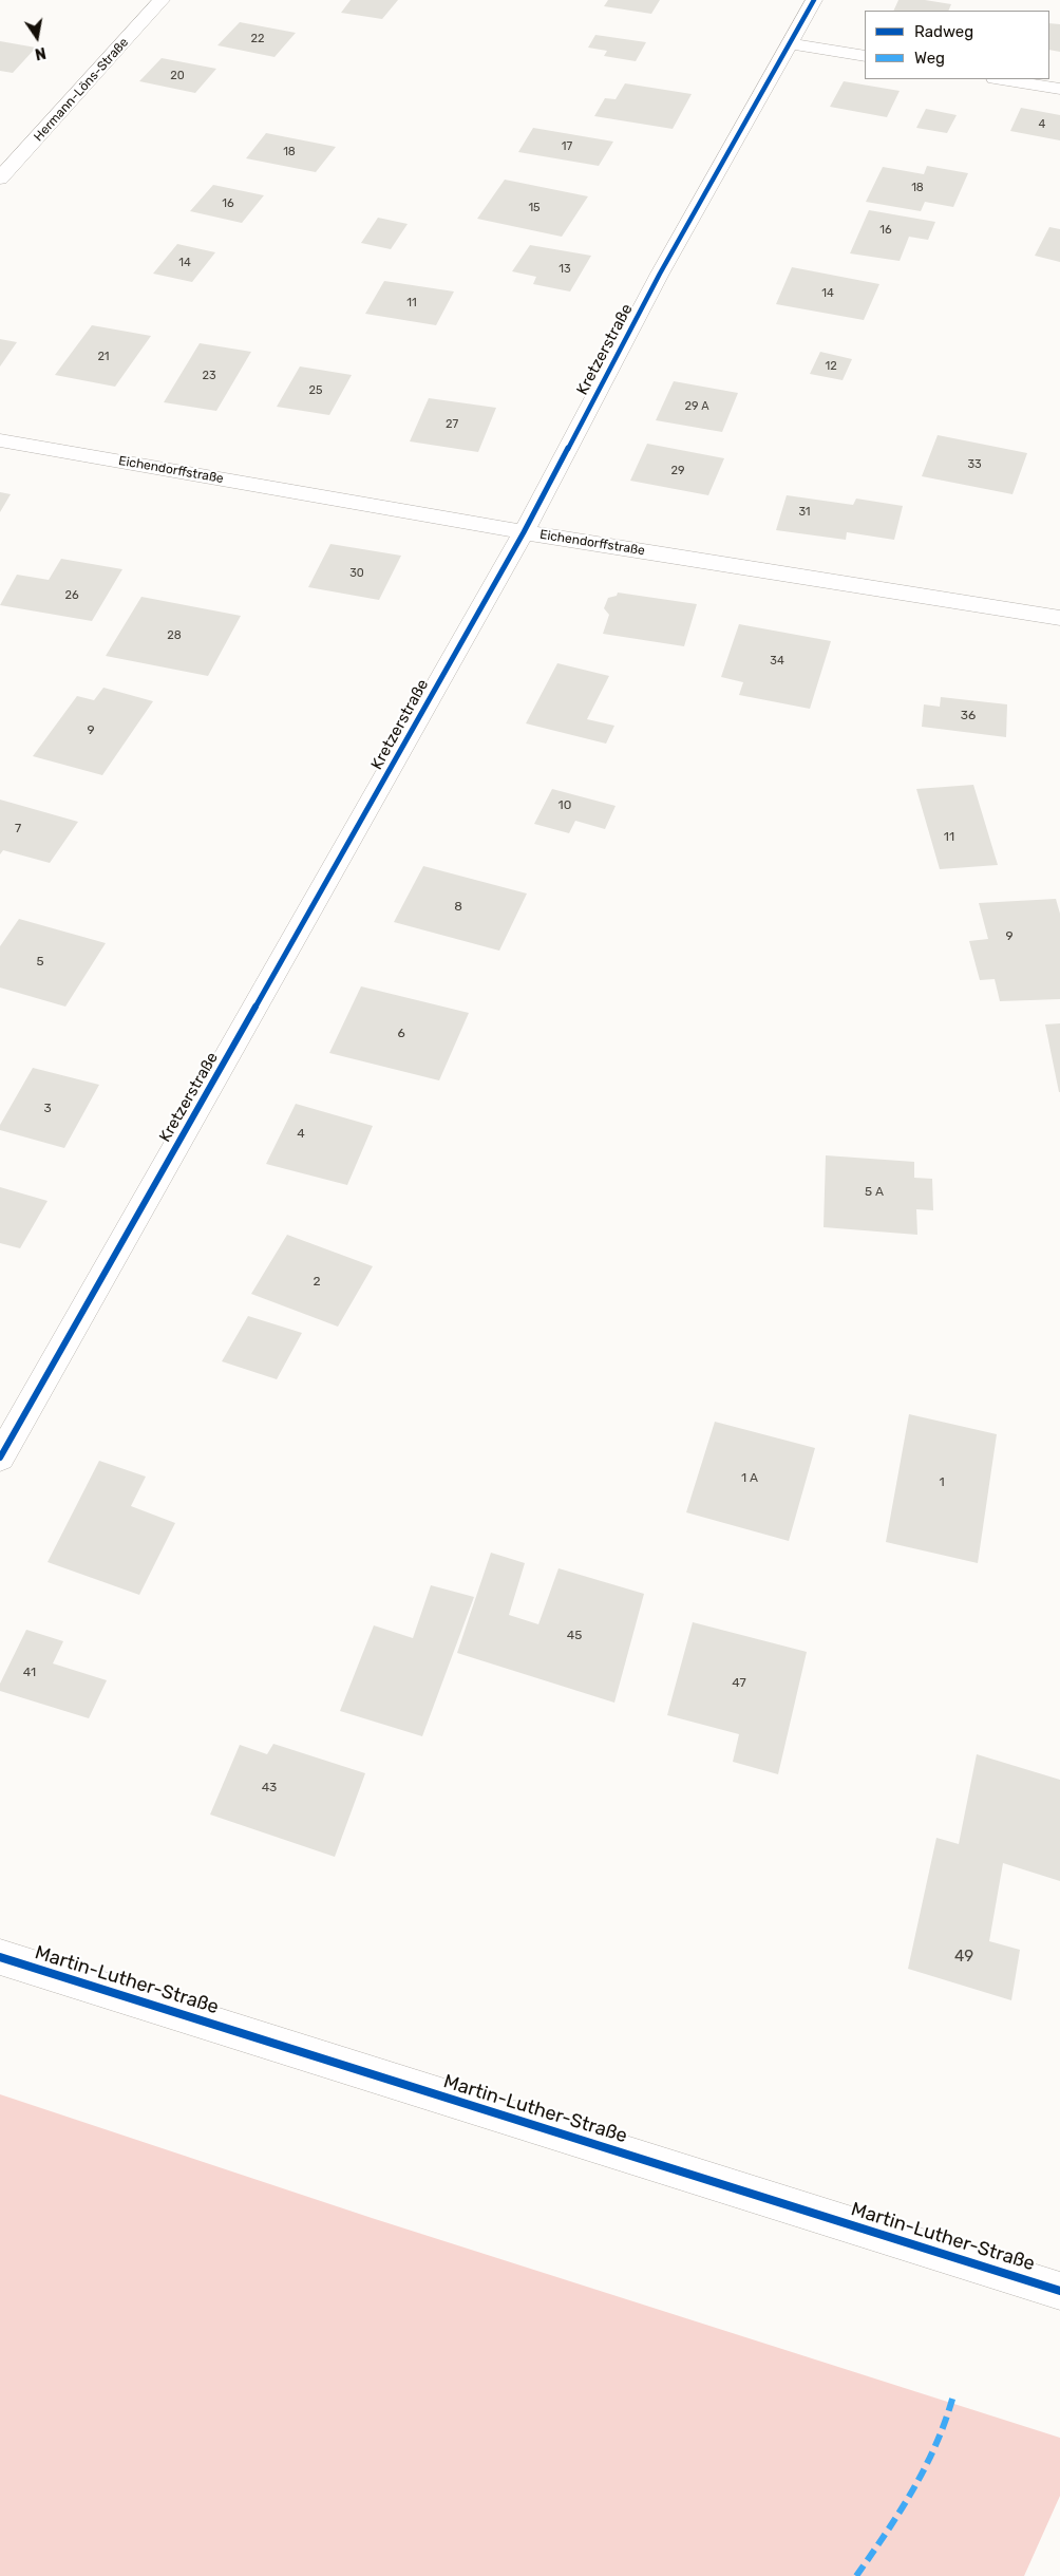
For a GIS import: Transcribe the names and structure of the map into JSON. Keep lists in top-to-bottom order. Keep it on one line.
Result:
{"streets":{"street":["Hermann-Löns-Straße","Kretzerstraße","Eichendorffstraße","Martin-Luther-Straße"]},"crossings":[["Kretzerstraße","Eichendorffstraße"]],"house_numbers":["22","20","4","17","18","18","16","15","16","14","13","14","11","21","12","23","25","29 A","27","33","29","31","30","26","28","34","36","9","10","7","11","8","9","5","6","3","4","5 A","2","1 A","1","45","41","47","43","49"],"legend":["Radweg","Weg"],"north":"bottom"}
